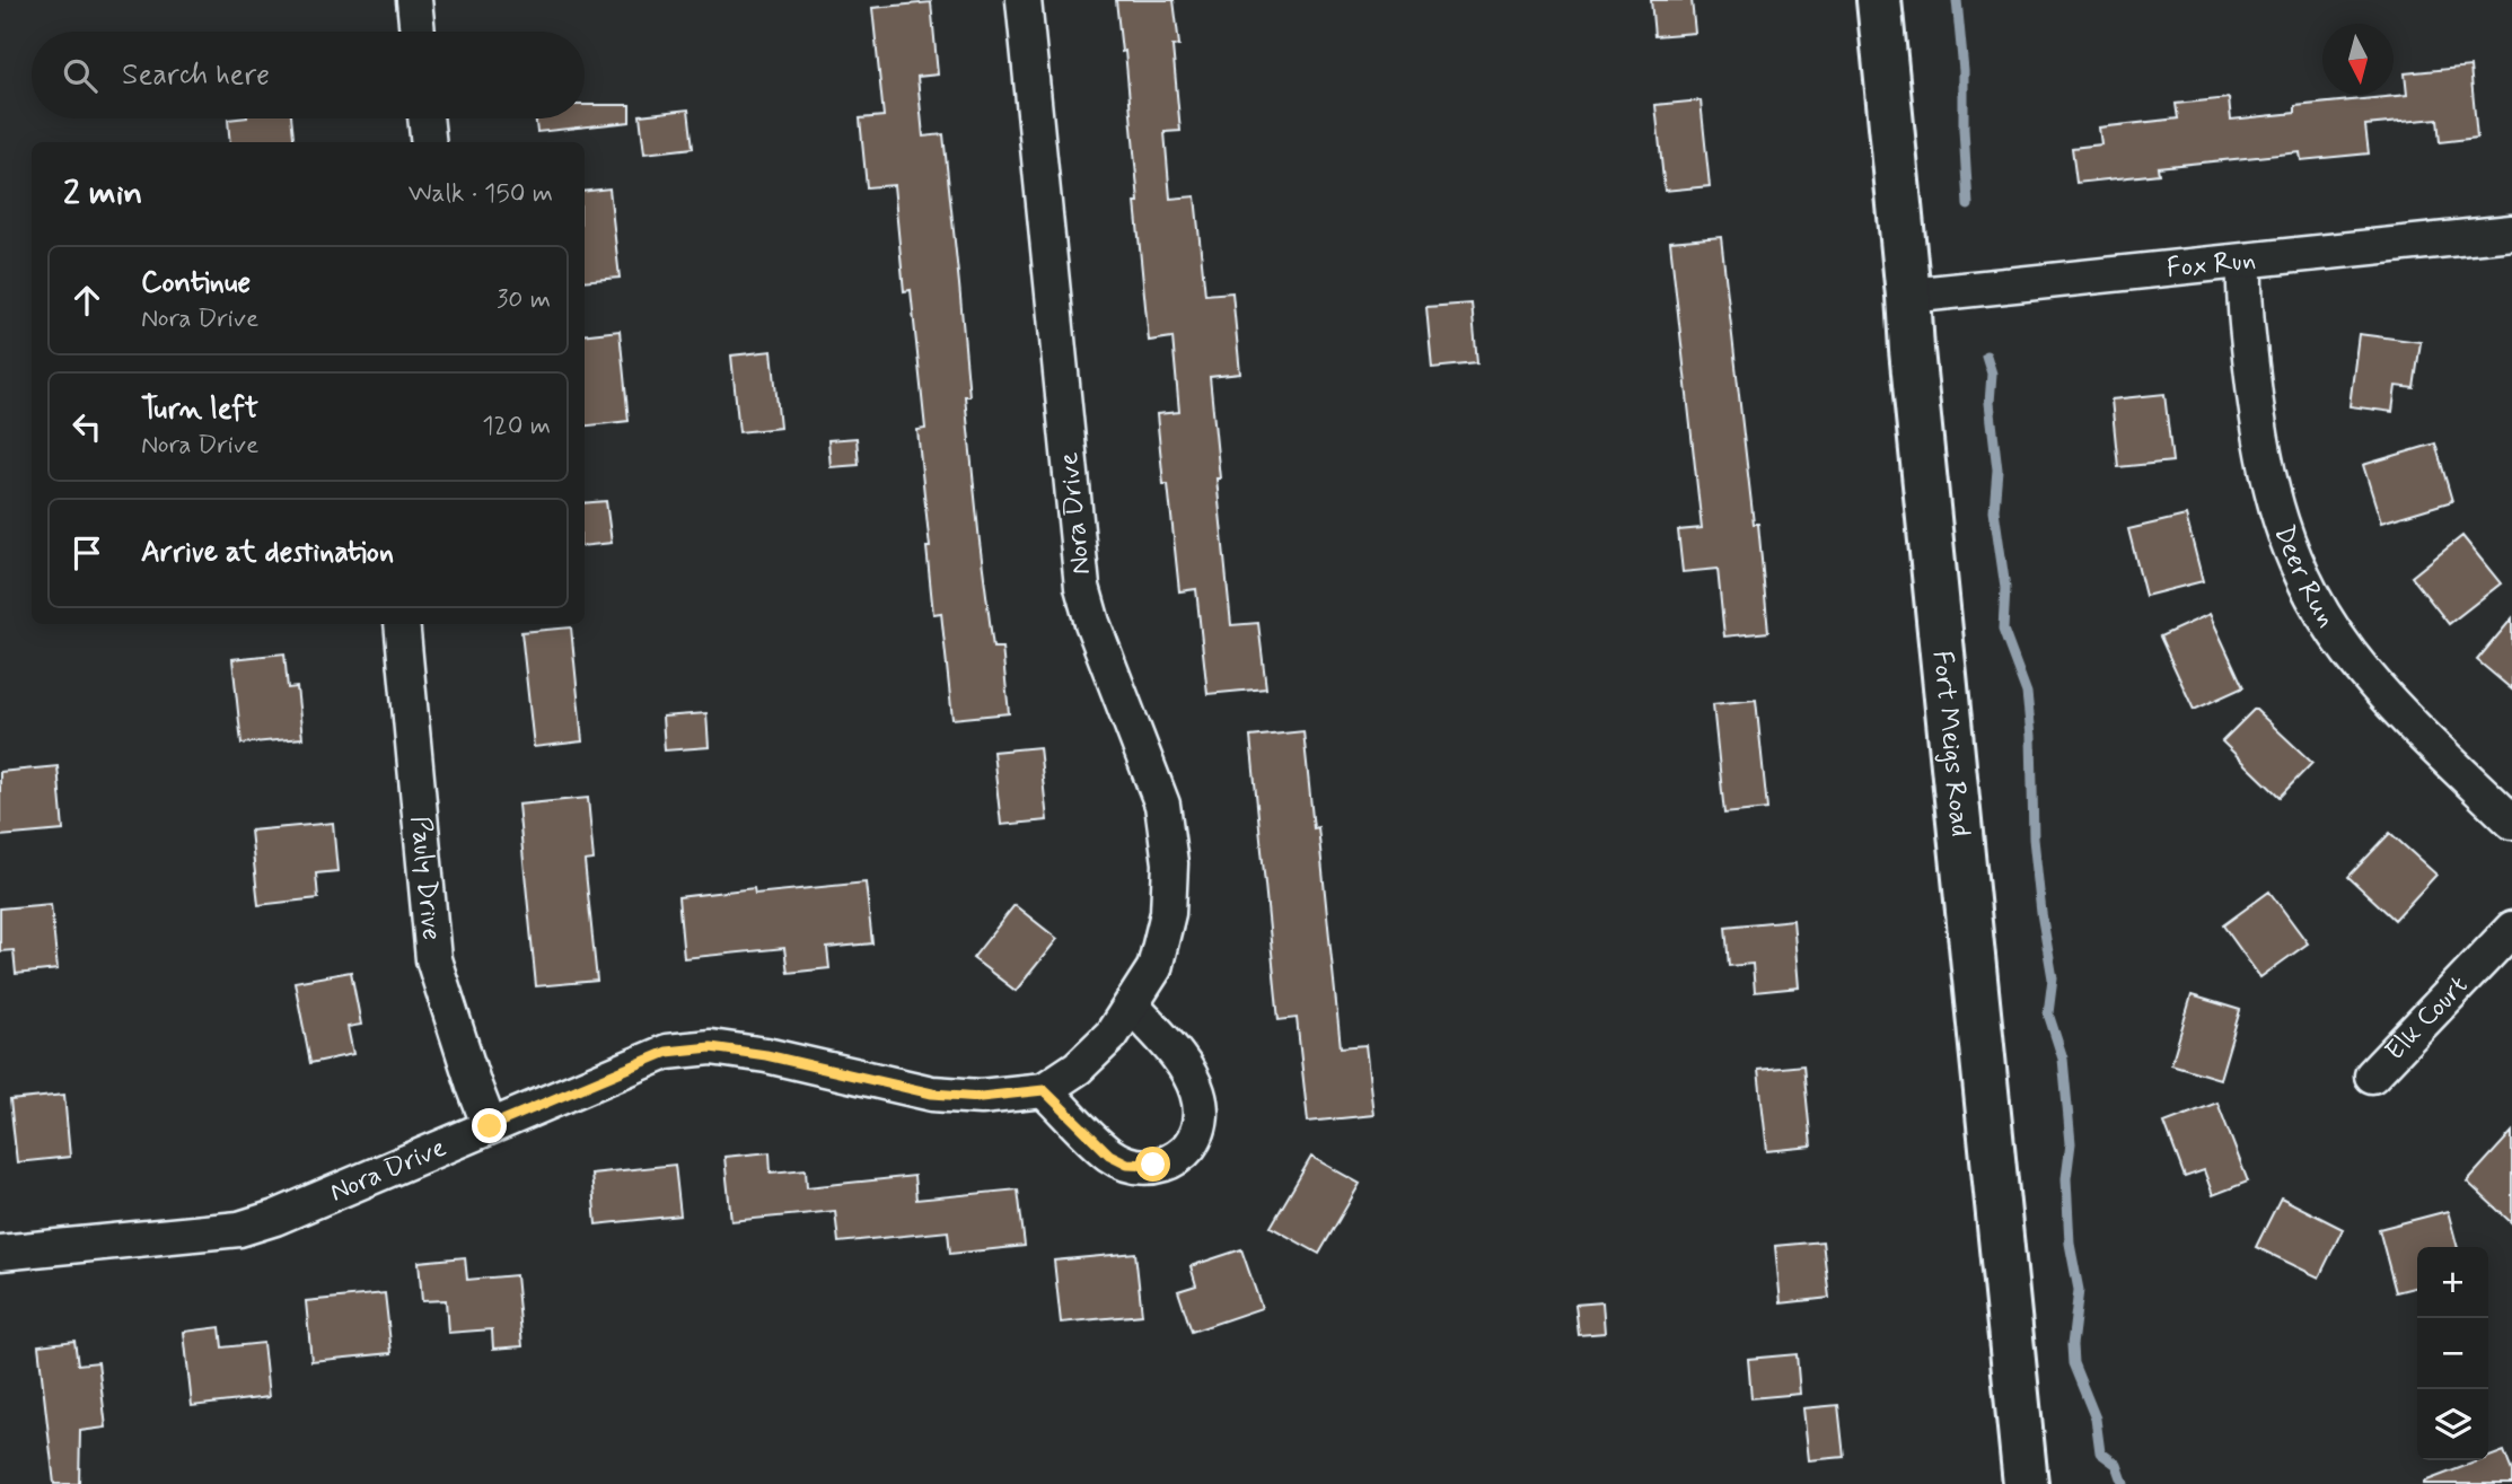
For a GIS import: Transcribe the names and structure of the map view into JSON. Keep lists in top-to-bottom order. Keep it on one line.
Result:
{"streets":{"street":["Fox Run","Nora Drive","Deer Run","Fort Meigs Road","Pauly Drive","Elk Court"]},"crossings":[["Fox Run","Deer Run"],["Fox Run","Fort Meigs Road"],["Nora Drive","Pauly Drive"]],"north":"bottom","page":{"search":"Search here","heading":["2 min","Walk · 150 m"],"list":[["Continue","Nora Drive","30 m"],["Turn left","Nora Drive","120 m"],"Arrive at destination"],"map_buttons":["+","−"]}}
